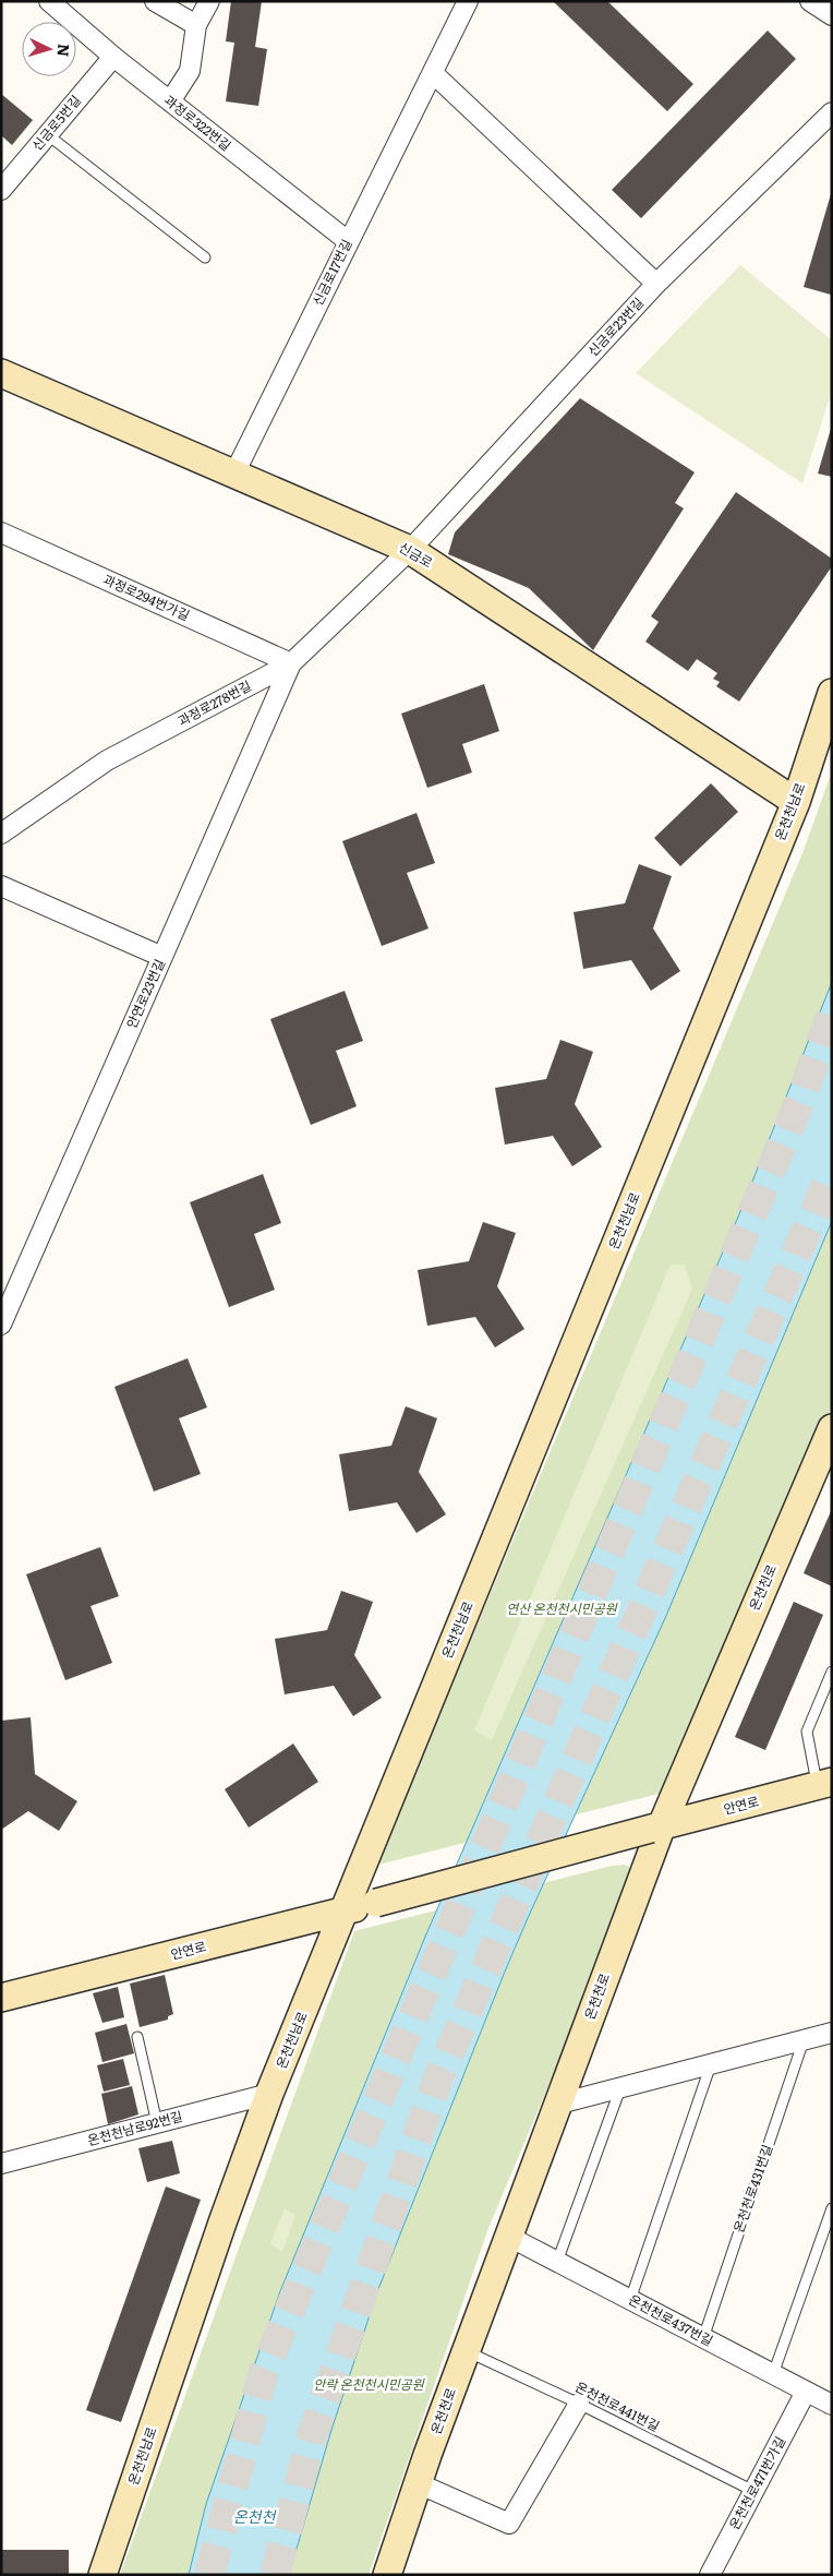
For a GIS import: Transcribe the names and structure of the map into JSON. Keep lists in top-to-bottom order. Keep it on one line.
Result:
{"streets":{"street":["신금로5번길","과정로322번길","신금로17번길","신금로23번길","신금로","과정로294번가길","과정로278번길","온천천남로","안연로23번길","온천천로","안연로","온천천남로92번길","온천천로437번길","온천천로471번가길"],"lane":["온천천로431번길","온천천로441번길"]},"crossings":[["신금로5번길","과정로322번길"],["과정로322번길","신금로17번길"],["신금로17번길","신금로"],["신금로23번길","신금로"],["신금로23번길","과정로278번길"],["신금로","과정로278번길"],["신금로","온천천남로"],["과정로294번가길","과정로278번길"],["과정로294번가길","안연로23번길"],["과정로278번길","안연로23번길"],["온천천남로","안연로"],["온천천남로","온천천남로92번길"],["온천천로","안연로"],["온천천로","온천천로437번길"],["온천천로","온천천로441번길"],["온천천로431번길","온천천로437번길"],["온천천로437번길","온천천로471번가길"],["온천천로441번길","온천천로471번가길"]],"water":["온천천"],"parks":["연산 온천천시민공원","안락 온천천시민공원"],"north":"right"}
